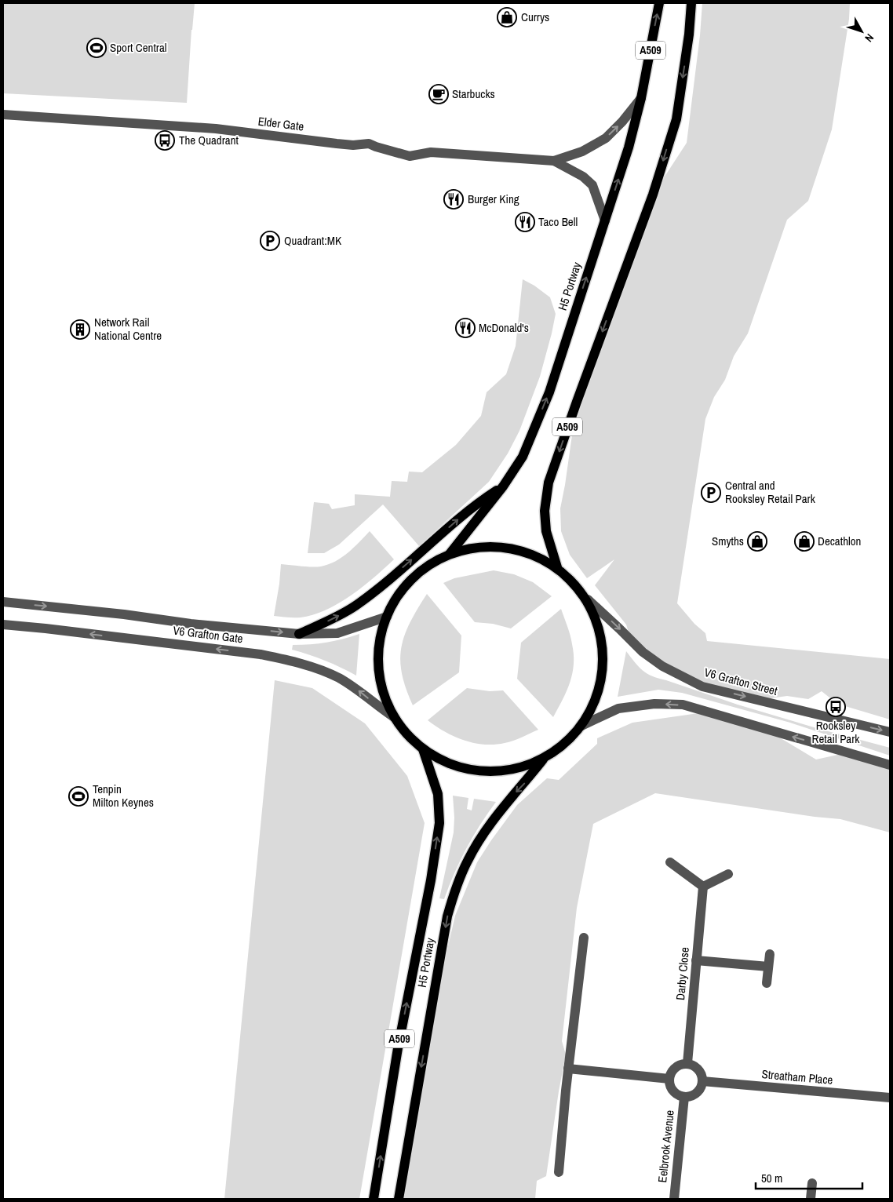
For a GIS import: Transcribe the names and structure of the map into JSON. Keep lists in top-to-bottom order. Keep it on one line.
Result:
{"streets":{"main road":["A509","H5 Portway"],"street":["Elder Gate","V6 Grafton Gate","V6 Grafton Street","Darby Close","Streatham Place","Eelbrook Avenue"]},"crossings":[["A509","H5 Portway"],["A509","V6 Grafton Gate"],["A509","V6 Grafton Street"],["Elder Gate","H5 Portway"],["Darby Close","Streatham Place"],["Darby Close","Eelbrook Avenue"],["Streatham Place","Eelbrook Avenue"]],"places":{"shop":["Currys","Smyths","Decathlon"],"sports":["Sport Central","Tenpin Milton Keynes"],"cafe":["Starbucks"],"bus stop":["The Quadrant","Rooksley Retail Park"],"restaurant":["Burger King","Taco Bell","McDonald's"],"parking":["Quadrant:MK","Central and Rooksley Retail Park"],"building":["Network Rail National Centre"]},"scale_bar":"50 m","north":"bottom right"}
